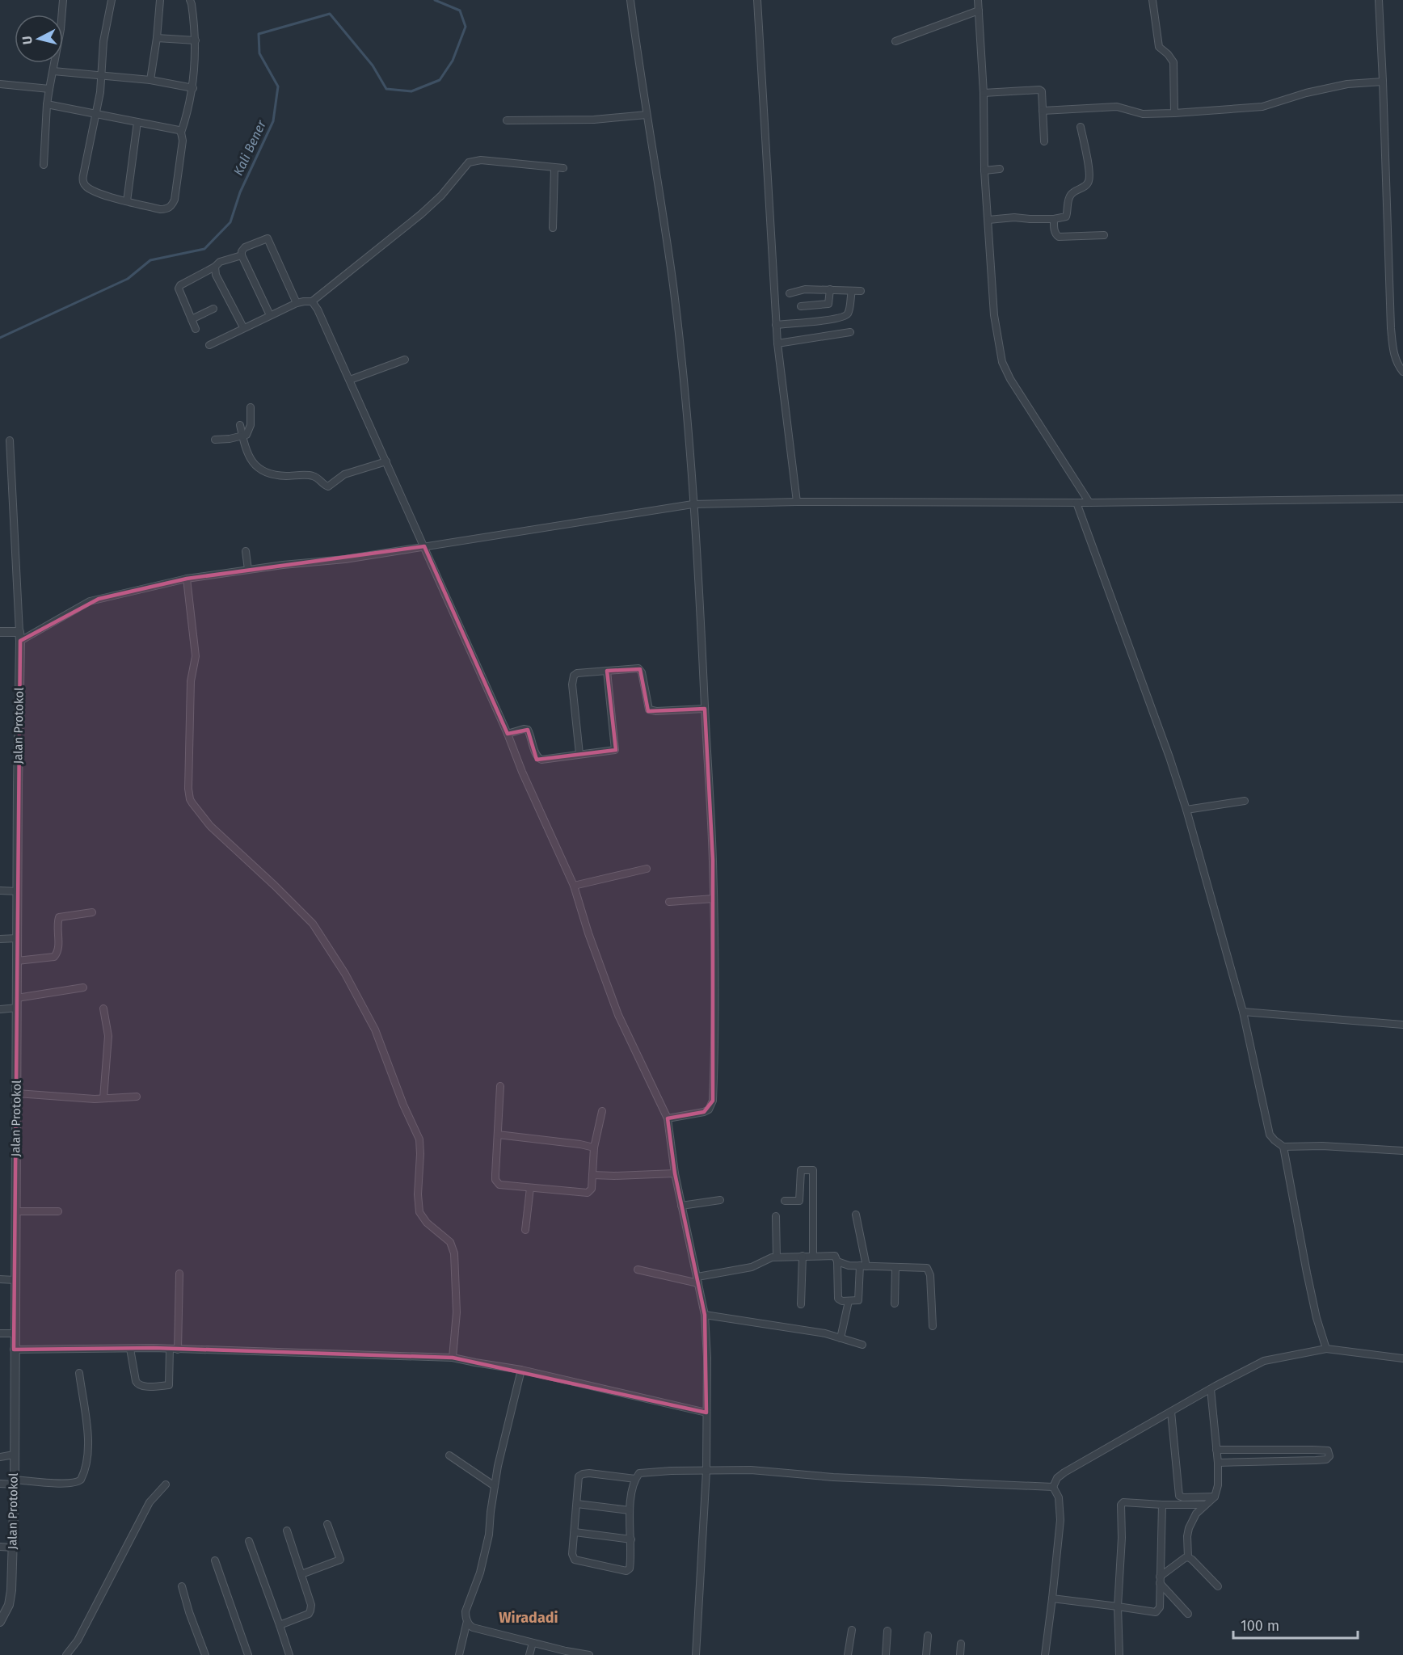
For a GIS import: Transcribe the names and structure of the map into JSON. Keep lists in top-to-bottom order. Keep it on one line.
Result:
{"streets":{"street":["Jalan Protokol"]},"districts":["Wiradadi"],"water":["Kali Bener"],"scale_bar":"100 m","north":"left"}
